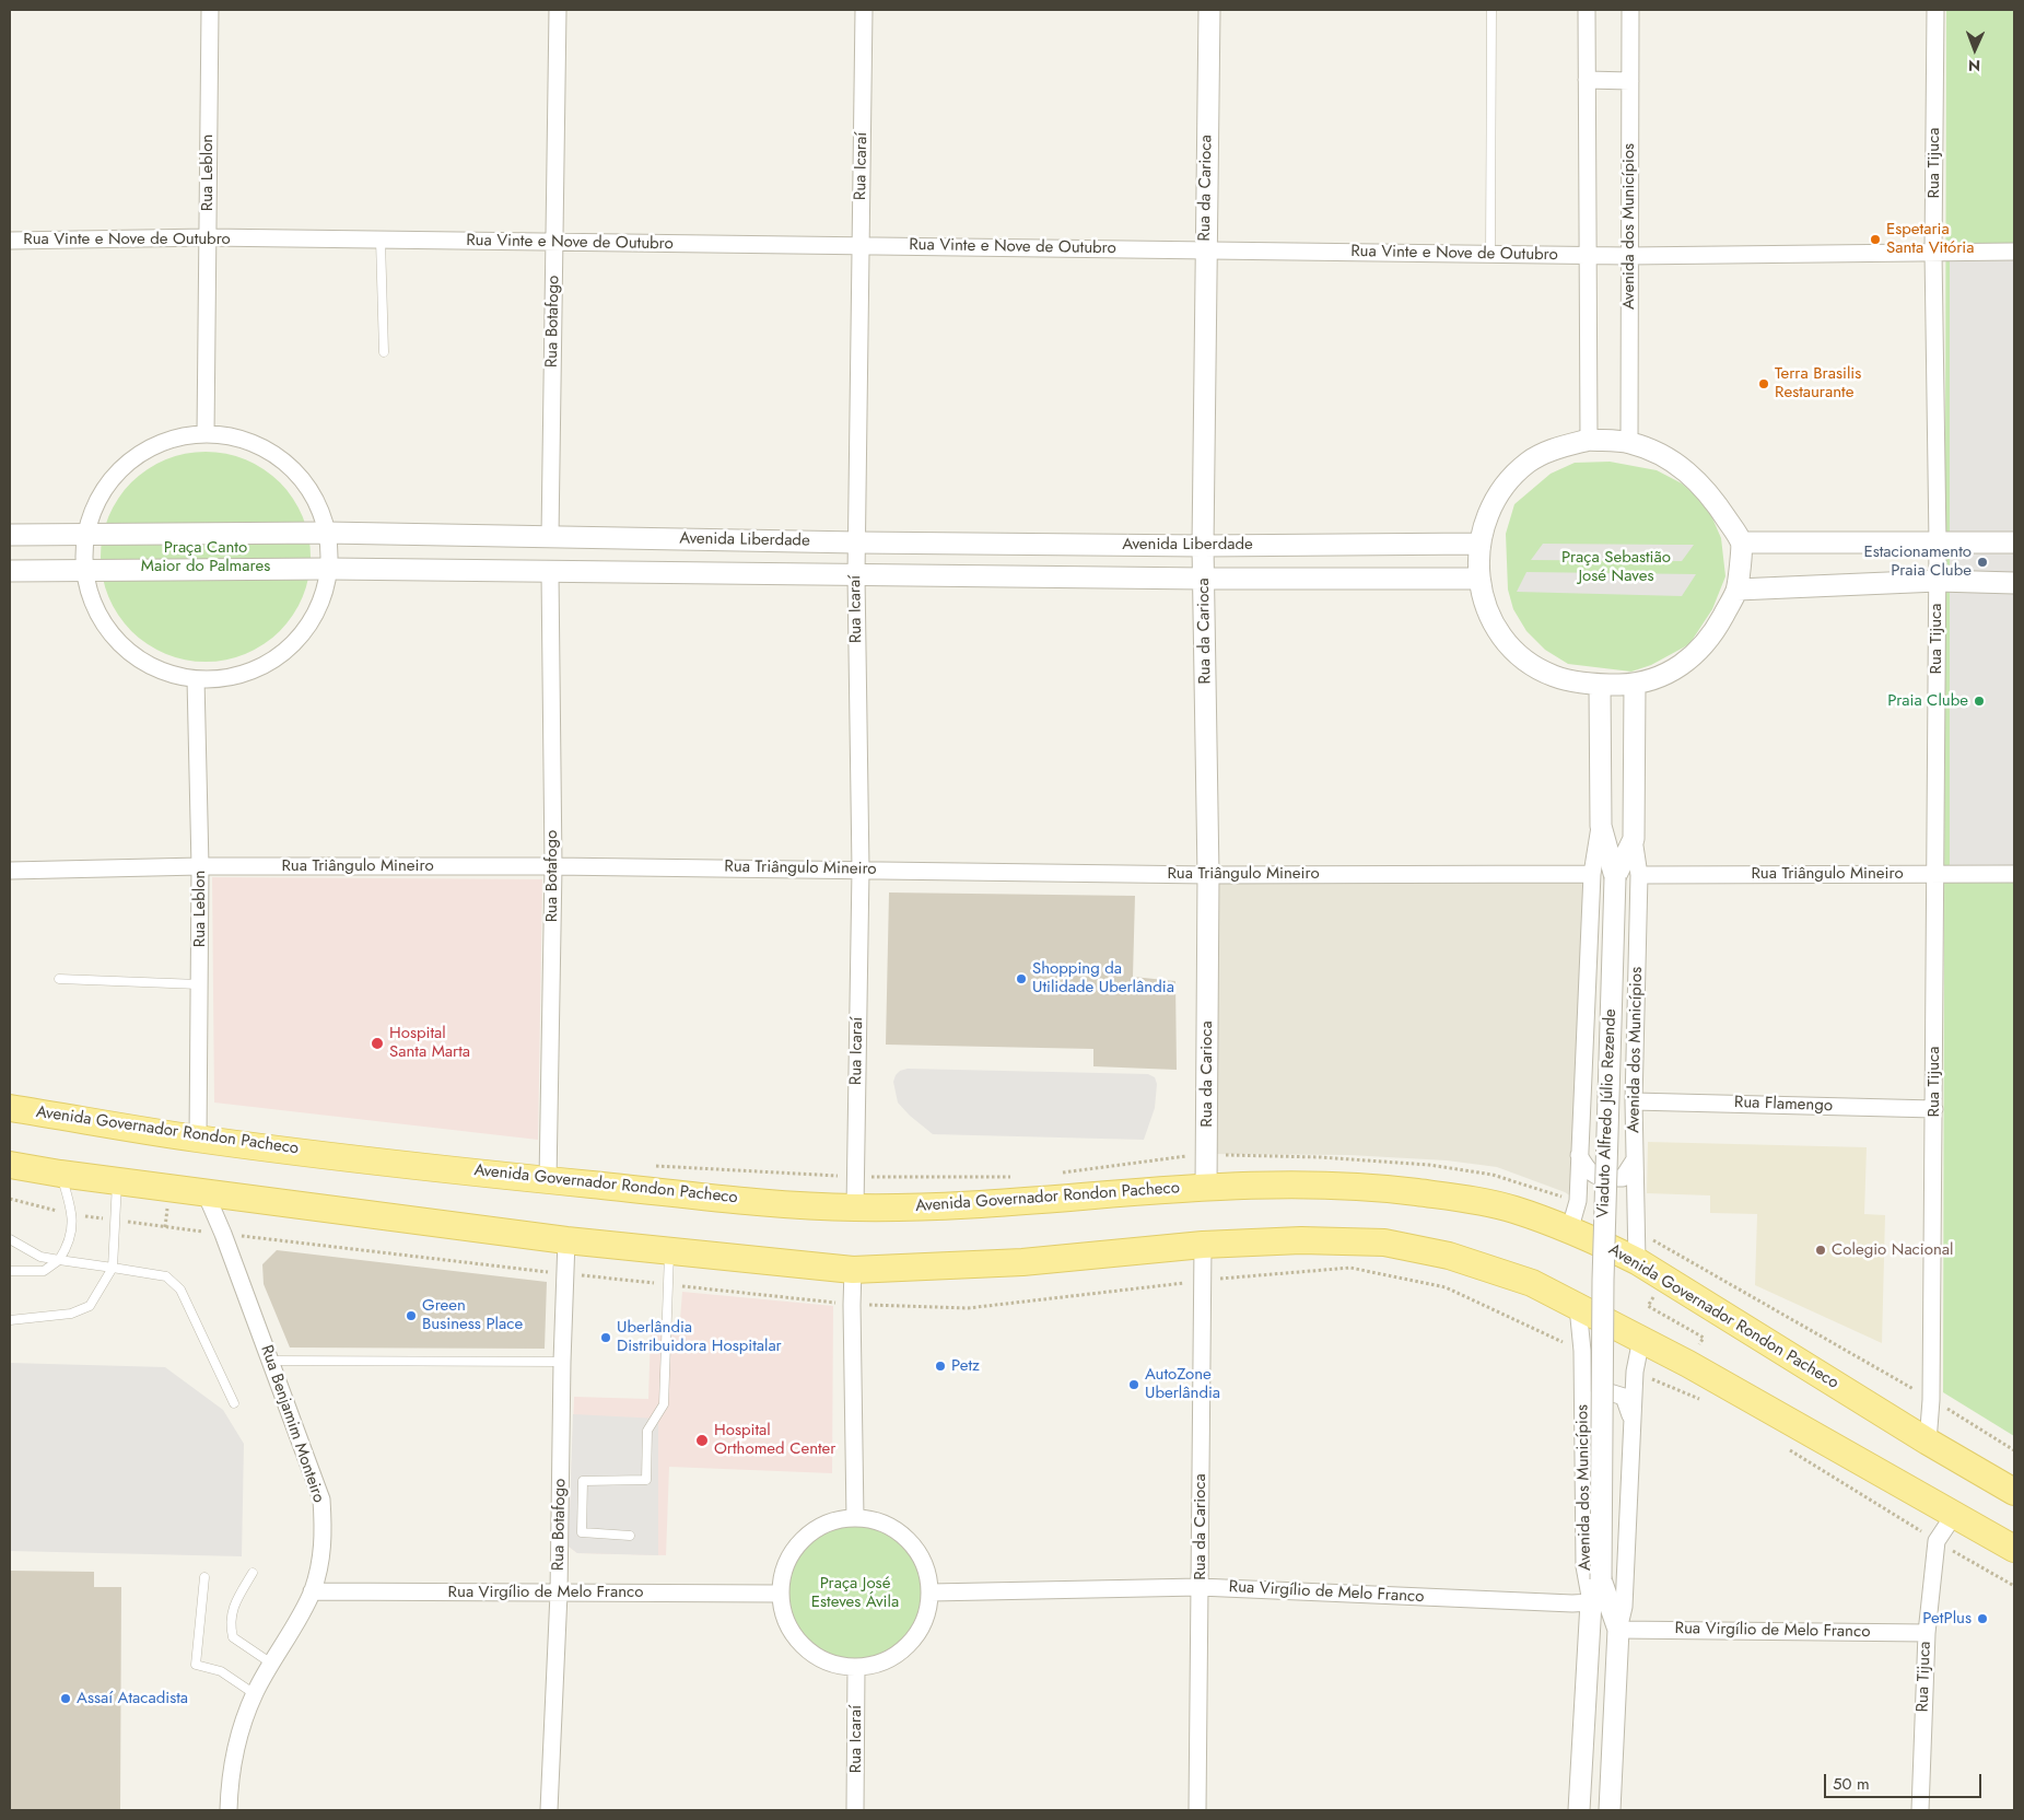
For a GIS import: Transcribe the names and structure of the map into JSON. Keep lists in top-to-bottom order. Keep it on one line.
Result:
{"streets":{"main road":["Avenida Governador Rondon Pacheco"],"street":["Rua Tijuca","Rua Icaraí","Rua Leblon","Rua da Carioca","Avenida dos Municípios","Rua Vinte e Nove de Outubro","Rua Botafogo","Avenida Liberdade","Rua Triângulo Mineiro","Rua Flamengo","Viaduto Alfredo Júlio Rezende","Rua Benjamim Monteiro","Rua Virgílio de Melo Franco"]},"crossings":[["Rua Tijuca","Rua Vinte e Nove de Outubro"],["Rua Tijuca","Rua Triângulo Mineiro"],["Rua Tijuca","Rua Flamengo"],["Rua Tijuca","Avenida Governador Rondon Pacheco"],["Rua Tijuca","Rua Virgílio de Melo Franco"],["Rua Icaraí","Rua Vinte e Nove de Outubro"],["Rua Icaraí","Avenida Liberdade"],["Rua Icaraí","Rua Triângulo Mineiro"],["Rua Icaraí","Avenida Governador Rondon Pacheco"],["Rua Icaraí","Rua Virgílio de Melo Franco"],["Rua Leblon","Rua Vinte e Nove de Outubro"],["Rua Leblon","Rua Triângulo Mineiro"],["Rua Leblon","Avenida Governador Rondon Pacheco"],["Rua da Carioca","Rua Vinte e Nove de Outubro"],["Rua da Carioca","Avenida Liberdade"],["Rua da Carioca","Rua Triângulo Mineiro"],["Rua da Carioca","Avenida Governador Rondon Pacheco"],["Rua da Carioca","Rua Virgílio de Melo Franco"],["Avenida dos Municípios","Rua Vinte e Nove de Outubro"],["Avenida dos Municípios","Rua Triângulo Mineiro"],["Avenida dos Municípios","Rua Flamengo"],["Avenida dos Municípios","Viaduto Alfredo Júlio Rezende"],["Avenida dos Municípios","Avenida Governador Rondon Pacheco"],["Avenida dos Municípios","Rua Virgílio de Melo Franco"],["Rua Vinte e Nove de Outubro","Rua Botafogo"],["Rua Botafogo","Avenida Liberdade"],["Rua Botafogo","Rua Triângulo Mineiro"],["Rua Botafogo","Avenida Governador Rondon Pacheco"],["Rua Botafogo","Rua Virgílio de Melo Franco"],["Rua Benjamim Monteiro","Rua Virgílio de Melo Franco"]],"parks":["Praça Canto Maior do Palmares","Praça Sebastião José Naves","Praça José Esteves Ávila"],"places":["Espetaria Santa Vitória","Terra Brasilis Restaurante","Estacionamento Praia Clube","Praia Clube","Shopping da Utilidade Uberlândia","Hospital Santa Marta","Colegio Nacional","Green Business Place","Uberlândia Distribuidora Hospitalar","Petz","AutoZone Uberlândia","Hospital Orthomed Center","PetPlus","Assaí Atacadista"],"scale_bar":"50 m","north":"bottom"}
